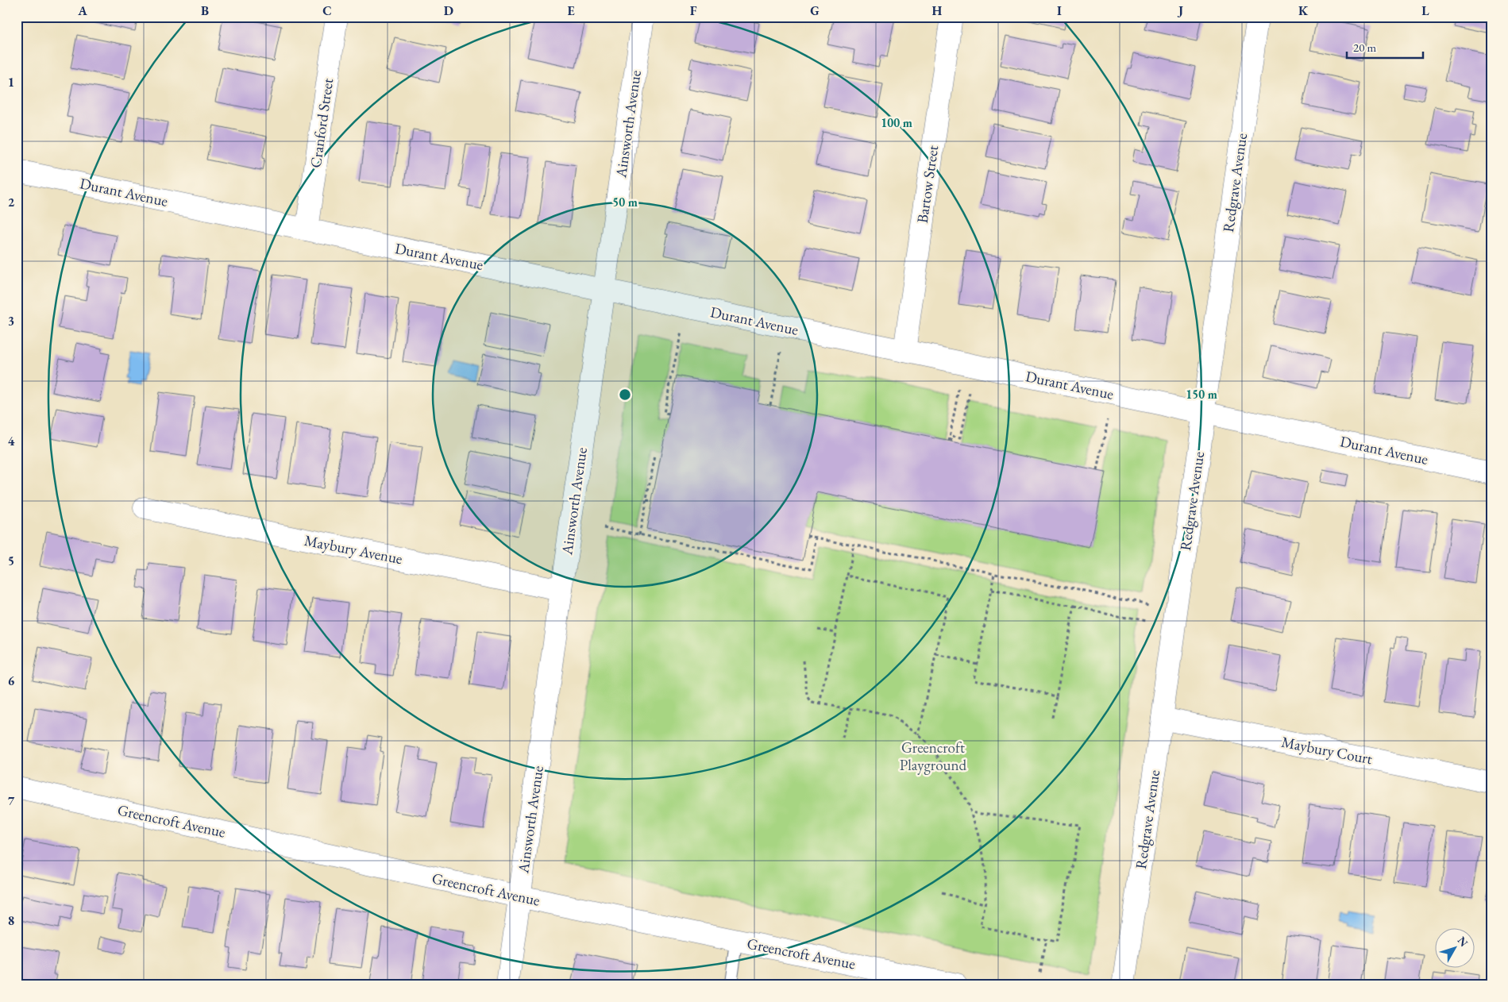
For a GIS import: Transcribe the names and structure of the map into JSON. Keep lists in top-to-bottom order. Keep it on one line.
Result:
{"streets":{"street":["Cranford Street","Ainsworth Avenue","Redgrave Avenue","Bartow Street","Durant Avenue","Maybury Avenue","Maybury Court","Greencroft Avenue"]},"crossings":[["Cranford Street","Durant Avenue"],["Ainsworth Avenue","Durant Avenue"],["Ainsworth Avenue","Maybury Avenue"],["Ainsworth Avenue","Greencroft Avenue"],["Redgrave Avenue","Durant Avenue"],["Redgrave Avenue","Maybury Court"],["Bartow Street","Durant Avenue"]],"parks":["Greencroft Playground"],"scale_bar":"20 m","north":"top right","grid":{"columns":["A","B","C","D","E","F","G","H","I","J","K","L"],"rows":["1","2","3","4","5","6","7","8"]},"rings":["100 m","50 m","150 m"]}
